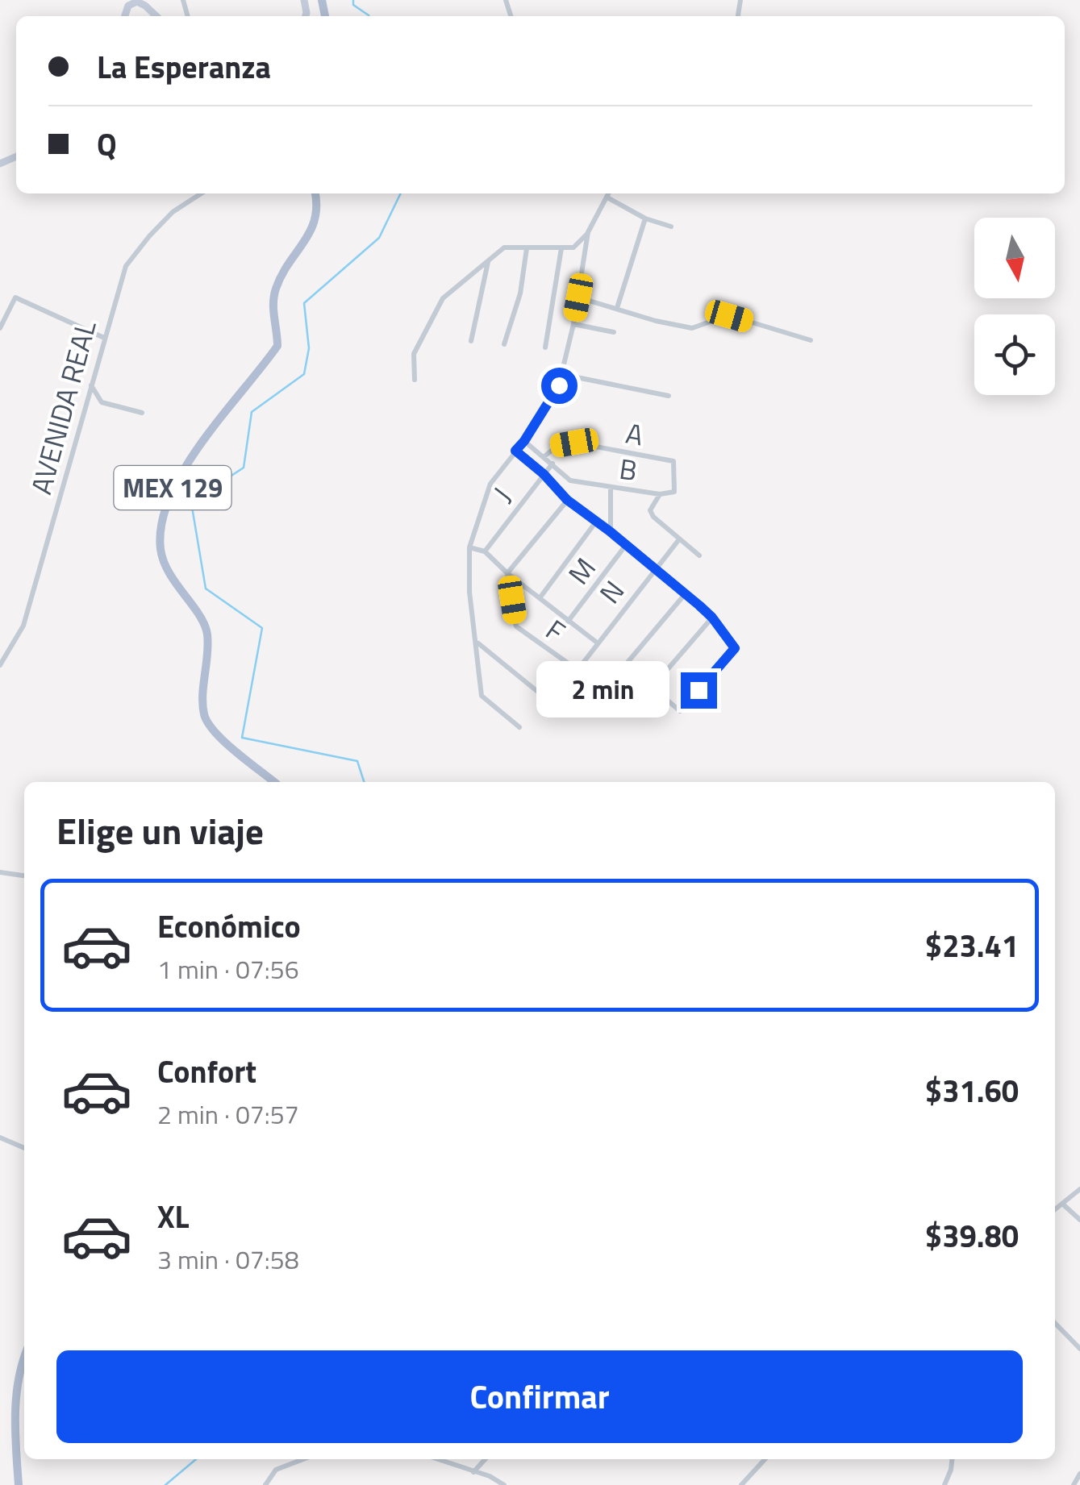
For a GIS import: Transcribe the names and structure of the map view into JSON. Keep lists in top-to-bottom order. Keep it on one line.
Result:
{"streets":{"main road":["MEX 129"],"street":["AVENIDA REAL","A","B","J","M","N","F"]},"crossings":[["A","B"],["B","J"],["N","F"]],"north":"bottom","page":{"banner":["La Esperanza","Q"],"bubble":"2 min","heading":"Elige un viaje","list":[{"name":"Económico","note":"1 min · 07:56","value":"$23.41"},{"name":"Confort","note":"2 min · 07:57","value":"$31.60"},{"name":"XL","note":"3 min · 07:58","value":"$39.80"}],"buttons":"Confirmar"}}
